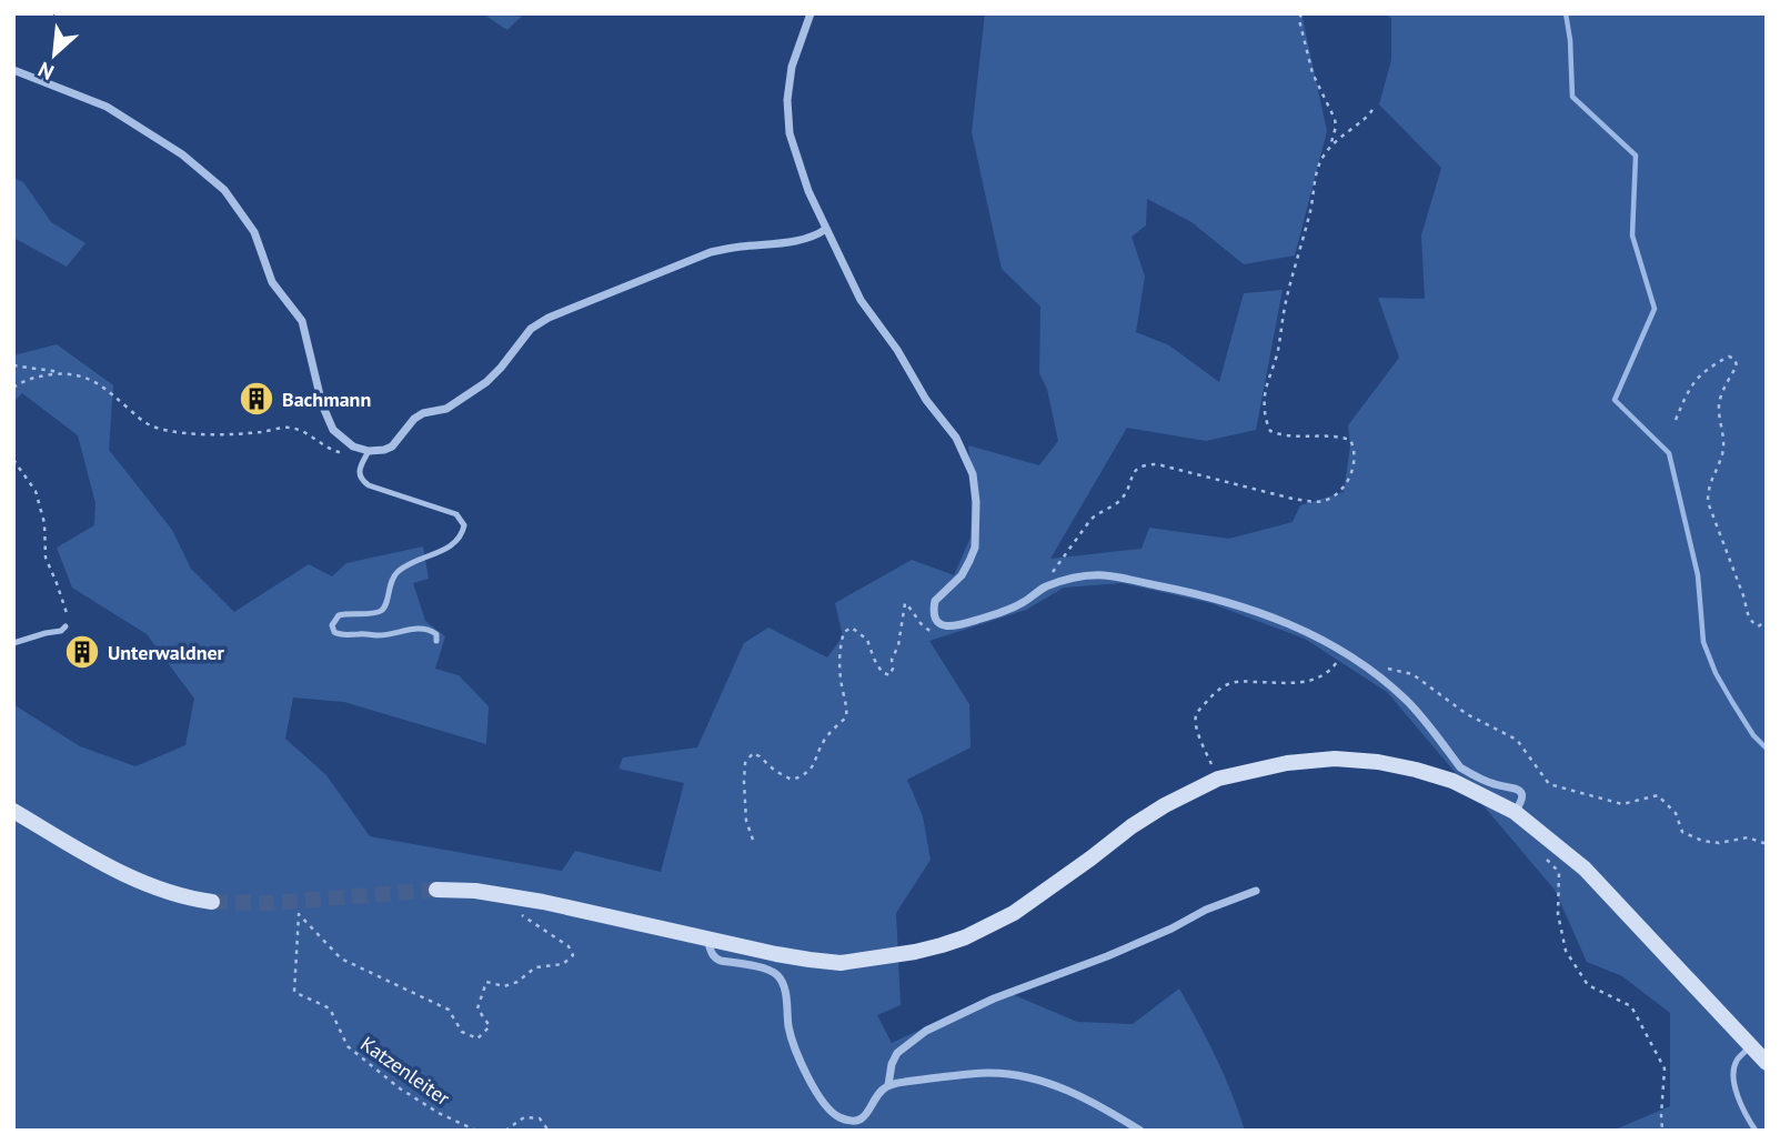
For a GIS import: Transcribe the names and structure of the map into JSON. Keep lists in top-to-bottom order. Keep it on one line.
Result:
{"streets":{"path":["Katzenleiter"]},"places":{"building":["Bachmann","Unterwaldner"]},"north":"bottom left"}
